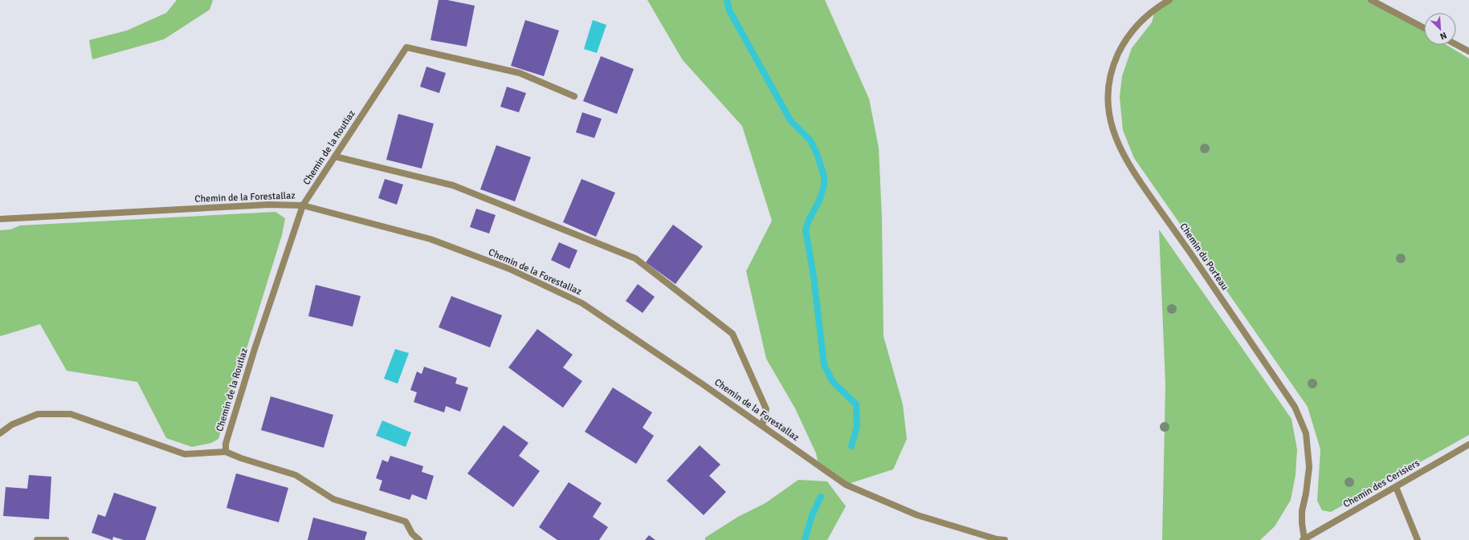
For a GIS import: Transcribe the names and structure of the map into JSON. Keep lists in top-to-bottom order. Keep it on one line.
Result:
{"streets":{"street":["Chemin de la Routiaz","Chemin de la Forestallaz","Chemin du Porteau","Chemin des Cerisiers"]},"crossings":[["Chemin de la Routiaz","Chemin de la Forestallaz"],["Chemin du Porteau","Chemin des Cerisiers"]],"north":"bottom right"}
